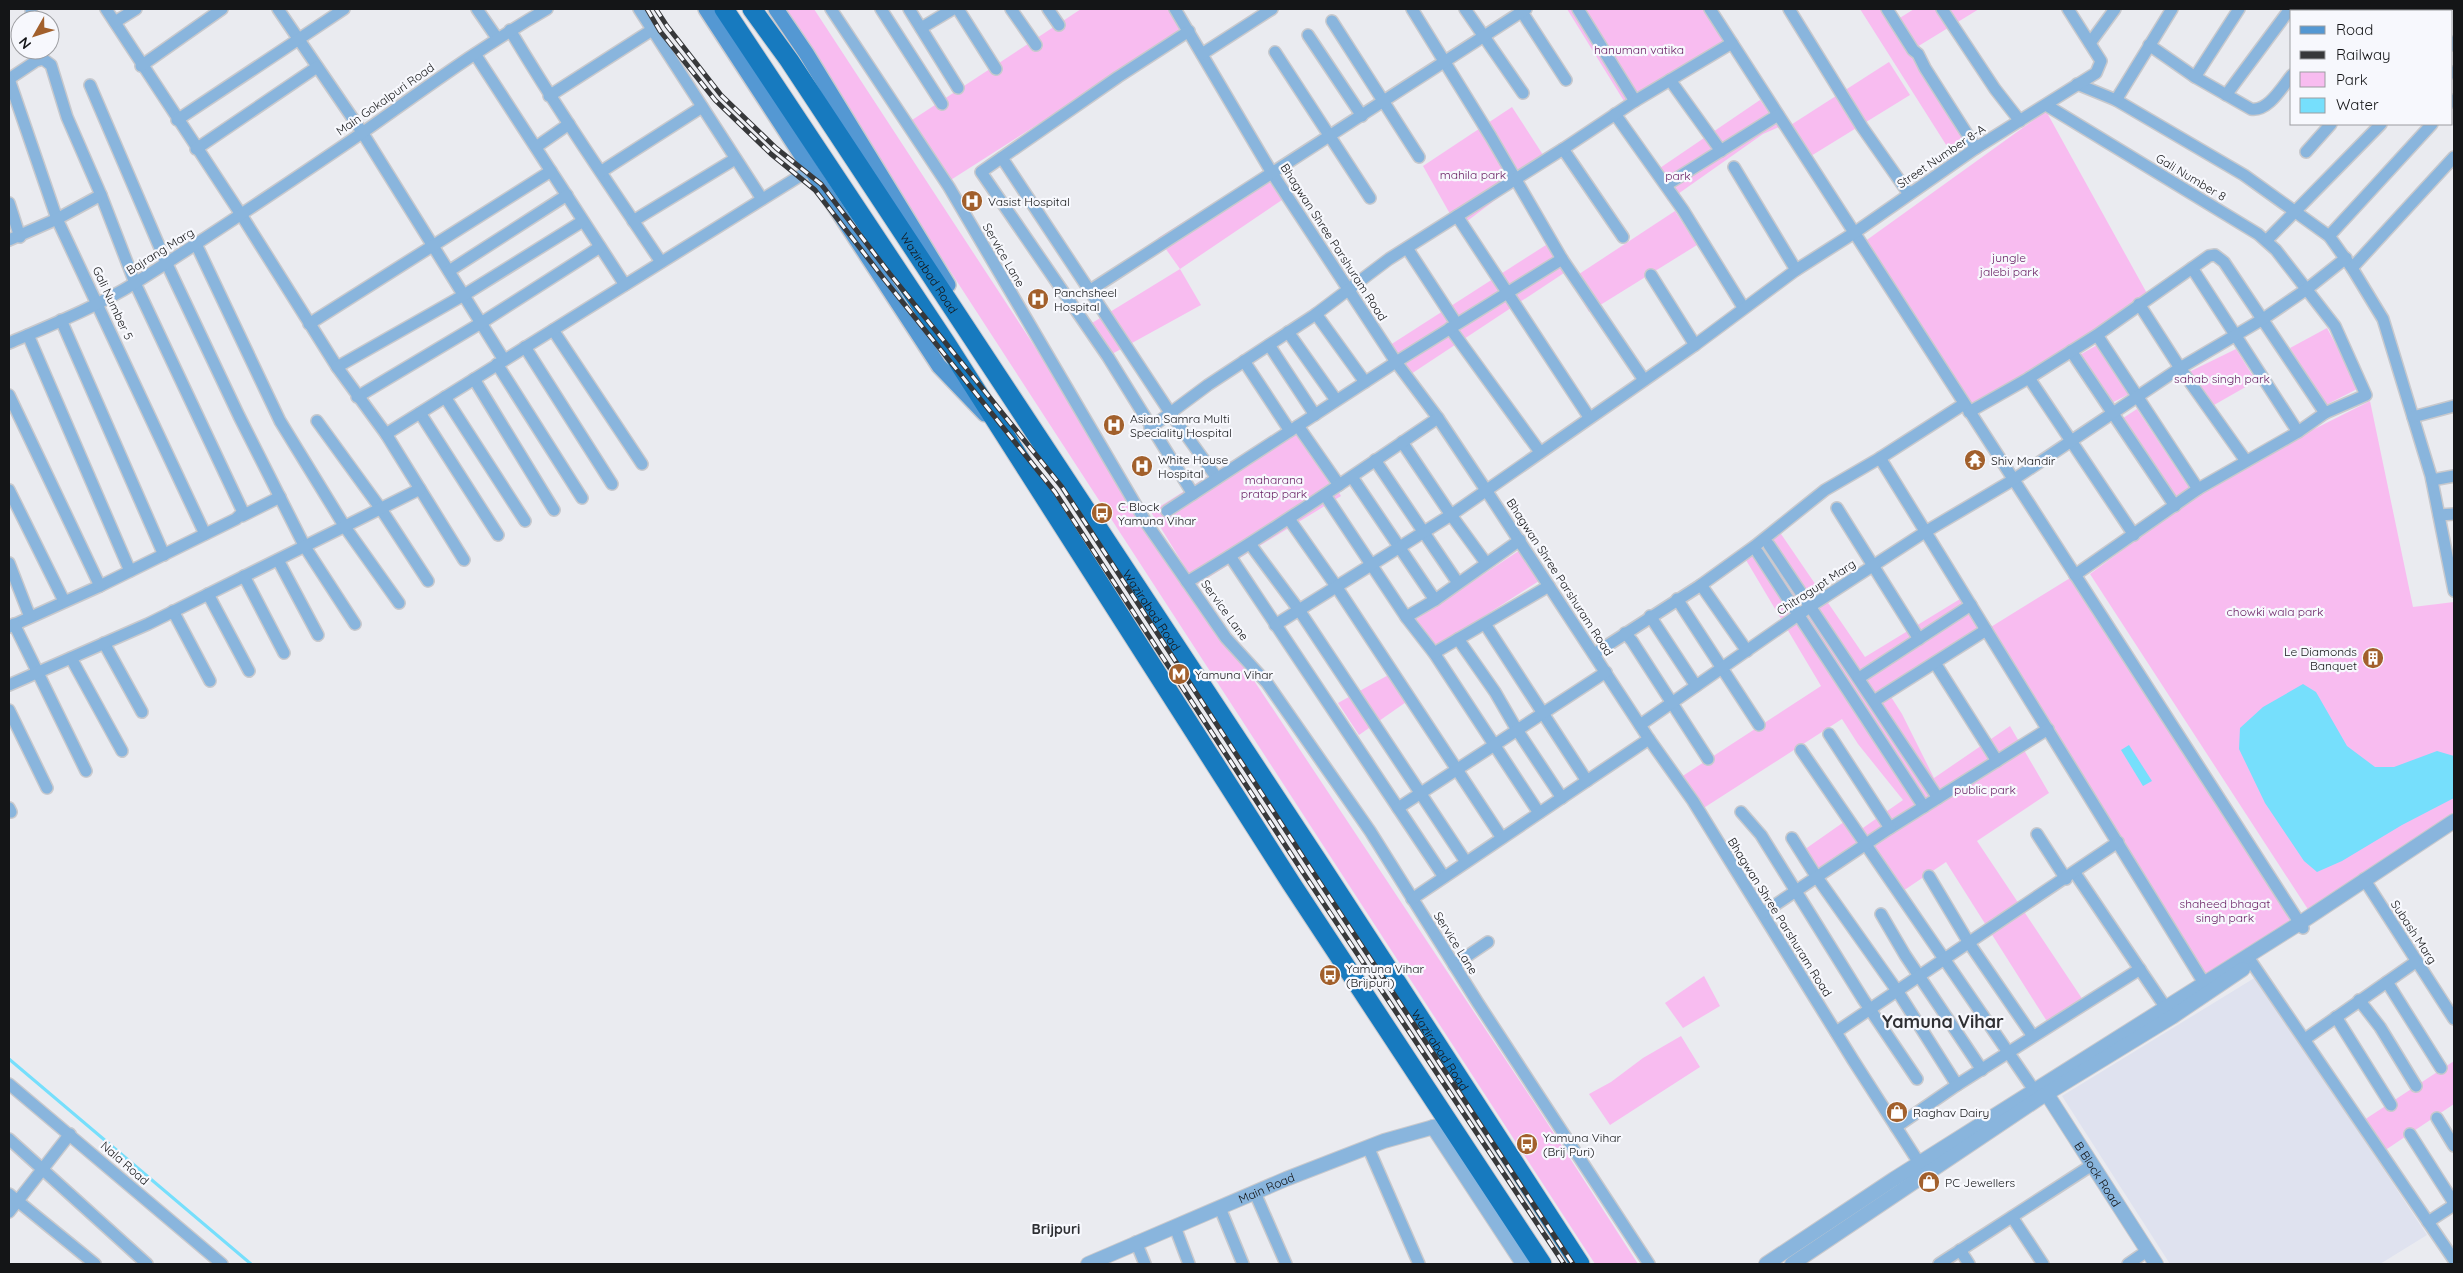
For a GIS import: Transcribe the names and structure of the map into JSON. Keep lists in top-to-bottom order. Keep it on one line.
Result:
{"streets":{"highway":["Wazirabad Road"],"street":["Main Gokalpuri Road","Street Number 8-A","Gali Number 8","Bhagwan Shree Parshuram Road","Bajrang Marg","Service Lane","Gali Number 5","Chitragupt Marg","Subash Marg","Nala Road","B Block Road","Main Road"]},"crossings":[["Main Gokalpuri Road","Bajrang Marg"],["Street Number 8-A","Gali Number 8"],["Street Number 8-A","Bhagwan Shree Parshuram Road"],["Gali Number 8","Chitragupt Marg"],["Bhagwan Shree Parshuram Road","Chitragupt Marg"],["Bajrang Marg","Gali Number 5"],["Wazirabad Road","Main Road"]],"districts":["Yamuna Vihar","Brijpuri"],"parks":["hanuman vatika","mahila park","park","jungle jalebi park","sahab singh park","maharana pratap park","chowki wala park","public park","shaheed bhagat singh park"],"places":{"hospital":["Vasist Hospital","Panchsheel Hospital","Asian Samra Multi Speciality Hospital","White House Hospital"],"temple":["Shiv Mandir"],"bus stop":["C Block Yamuna Vihar","Yamuna Vihar (Brijpuri)","Yamuna Vihar (Brij Puri)"],"building":["Le Diamonds Banquet"],"metro station":["Yamuna Vihar"],"shop":["Raghav Dairy","PC Jewellers"]},"legend":["Road","Railway","Park","Water"],"north":"bottom left"}
